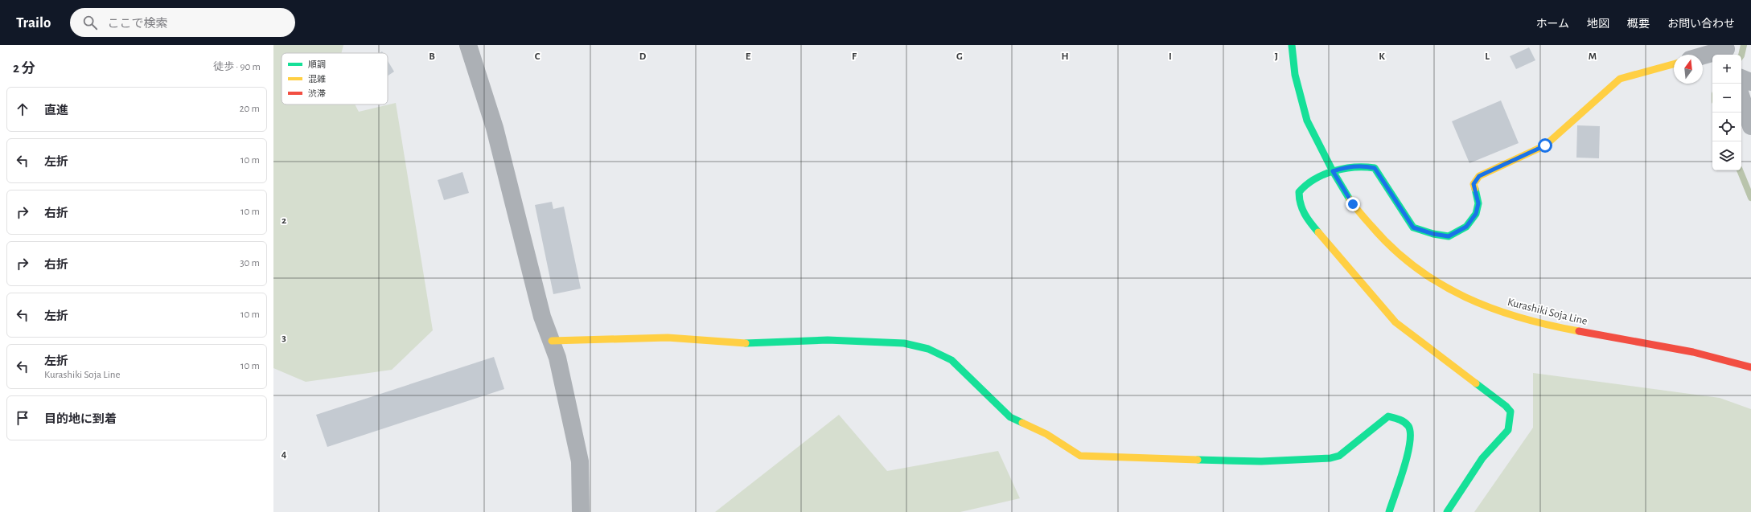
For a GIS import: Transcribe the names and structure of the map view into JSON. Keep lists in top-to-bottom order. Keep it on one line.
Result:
{"streets":{"street":["Kurashiki Soja Line"]},"legend":["順調","混雑","渋滞"],"north":"top","page":{"header":"Trailo","search":"ここで検索","nav":["ホーム","地図","概要","お問い合わせ"],"heading":["2 分","徒歩 · 90 m"],"map_buttons":["+","−"],"list":[["直進","20 m"],["左折","10 m"],["右折","10 m"],["右折","30 m"],["左折","10 m"],["左折","Kurashiki Soja Line","10 m"],"目的地に到着"]},"grid":{"columns":["B","C","D","E","F","G","H","I","J","K","L","M"],"rows":["2","3","4"]}}
